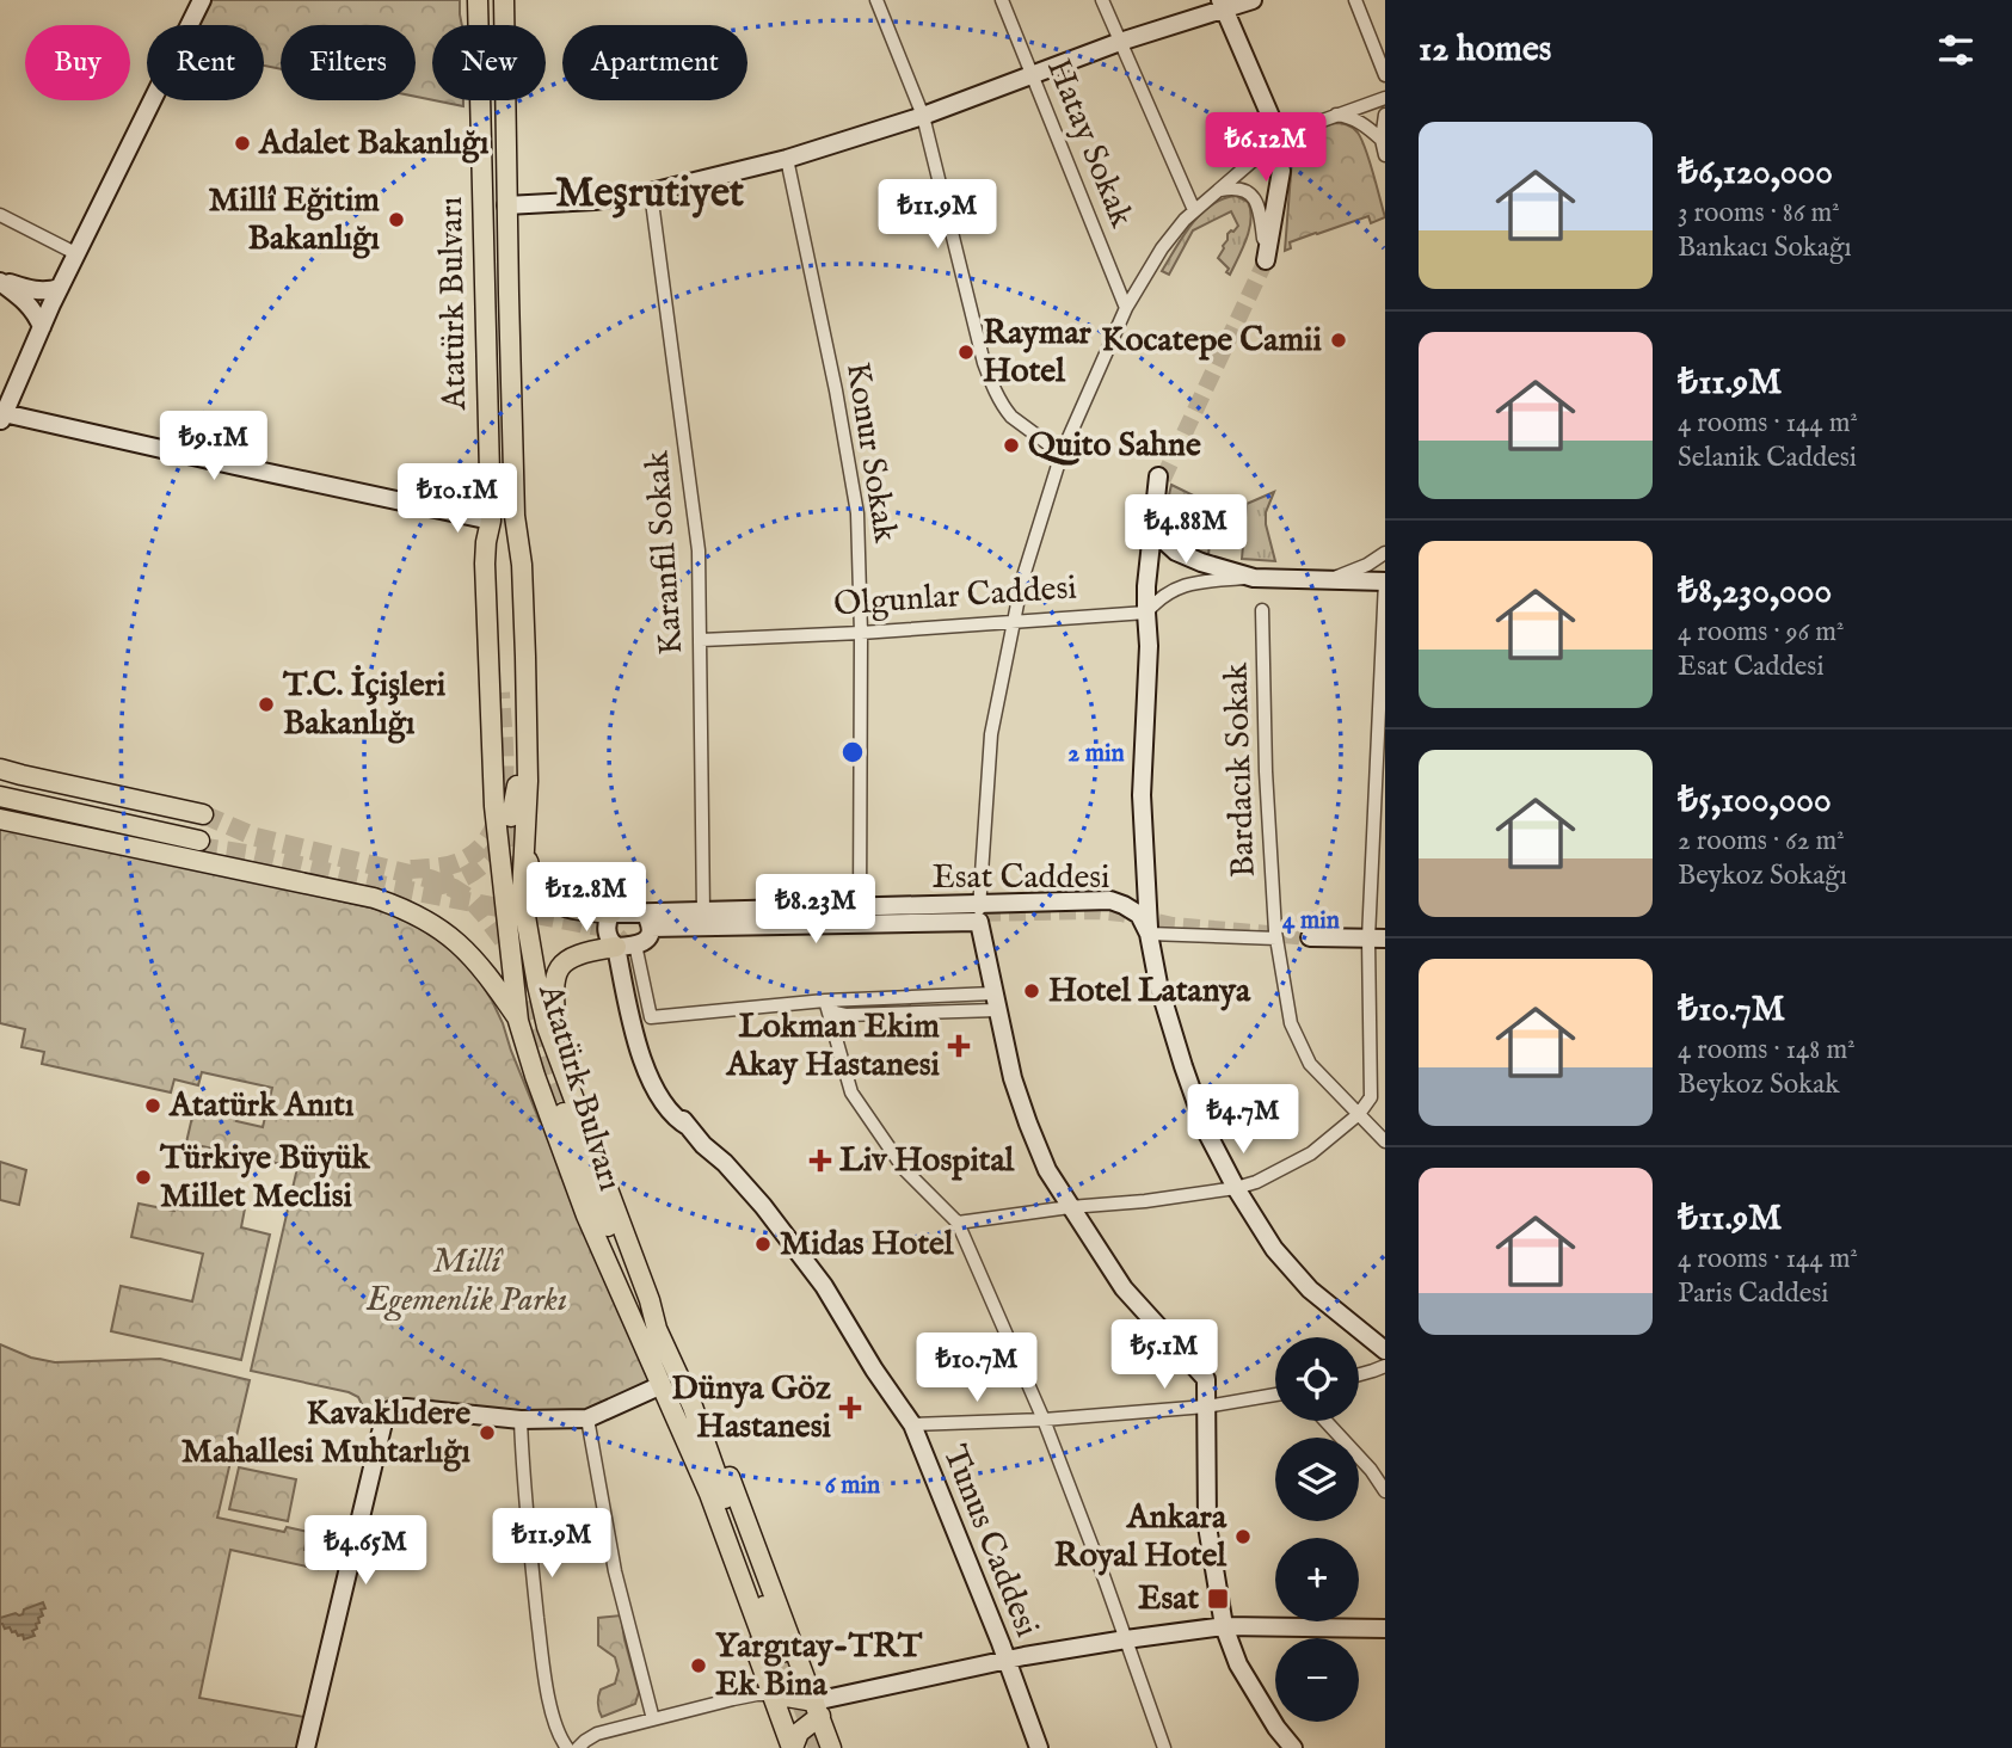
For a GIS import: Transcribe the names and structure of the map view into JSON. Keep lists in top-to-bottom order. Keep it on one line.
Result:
{"streets":{"main road":["Atatürk Bulvarı","Esat Caddesi","Tunus Caddesi"],"street":["Hatay Sokak","Konur Sokak","Karanfil Sokak","Olgunlar Caddesi","Bardacık Sokak"]},"crossings":[["Konur Sokak","Olgunlar Caddesi"],["Konur Sokak","Esat Caddesi"],["Karanfil Sokak","Olgunlar Caddesi"],["Karanfil Sokak","Esat Caddesi"],["Esat Caddesi","Tunus Caddesi"]],"districts":["Meşrutiyet"],"parks":["Millî Egemenlik Parkı"],"places":{"other":["Adalet Bakanlığı","Millî Eğitim Bakanlığı","Kocatepe Camii","Raymar Hotel","Quito Sahne","T.C. İçişleri Bakanlığı","Hotel Latanya","Atatürk Anıtı","Türkiye Büyük Millet Meclisi","Midas Hotel","Kavaklıdere Mahallesi Muhtarlığı","Ankara Royal Hotel","Yargıtay-TRT Ek Bina"],"health":["Lokman Ekim Akay Hastanesi","Liv Hospital","Dünya Göz Hastanesi"],"transit":["Esat"]},"page":{"heading":"12 homes","chip":["Buy","Rent","Filters","New","Apartment"],"list":[{"name":"₺6,120,000","note":"3 rooms · 86 m² · Bankacı Sokağı"},{"name":"₺11.9M","note":"4 rooms · 144 m² · Selanik Caddesi"},{"name":"₺8,230,000","note":"4 rooms · 96 m² · Esat Caddesi"},{"name":"₺5,100,000","note":"2 rooms · 62 m² · Beykoz Sokağı"},{"name":"₺10.7M","note":"4 rooms · 148 m² · Beykoz Sokak"},{"name":"₺11.9M","note":"4 rooms · 144 m² · Paris Caddesi"}],"price":["₺6.12M","₺11.9M","₺9.1M","₺10.1M","₺4.88M","₺12.8M","₺8.23M","₺4.7M","₺5.1M","₺10.7M","₺11.9M","₺4.65M"],"map_buttons":["+","−"]},"rings":["2 min","4 min","6 min"]}
